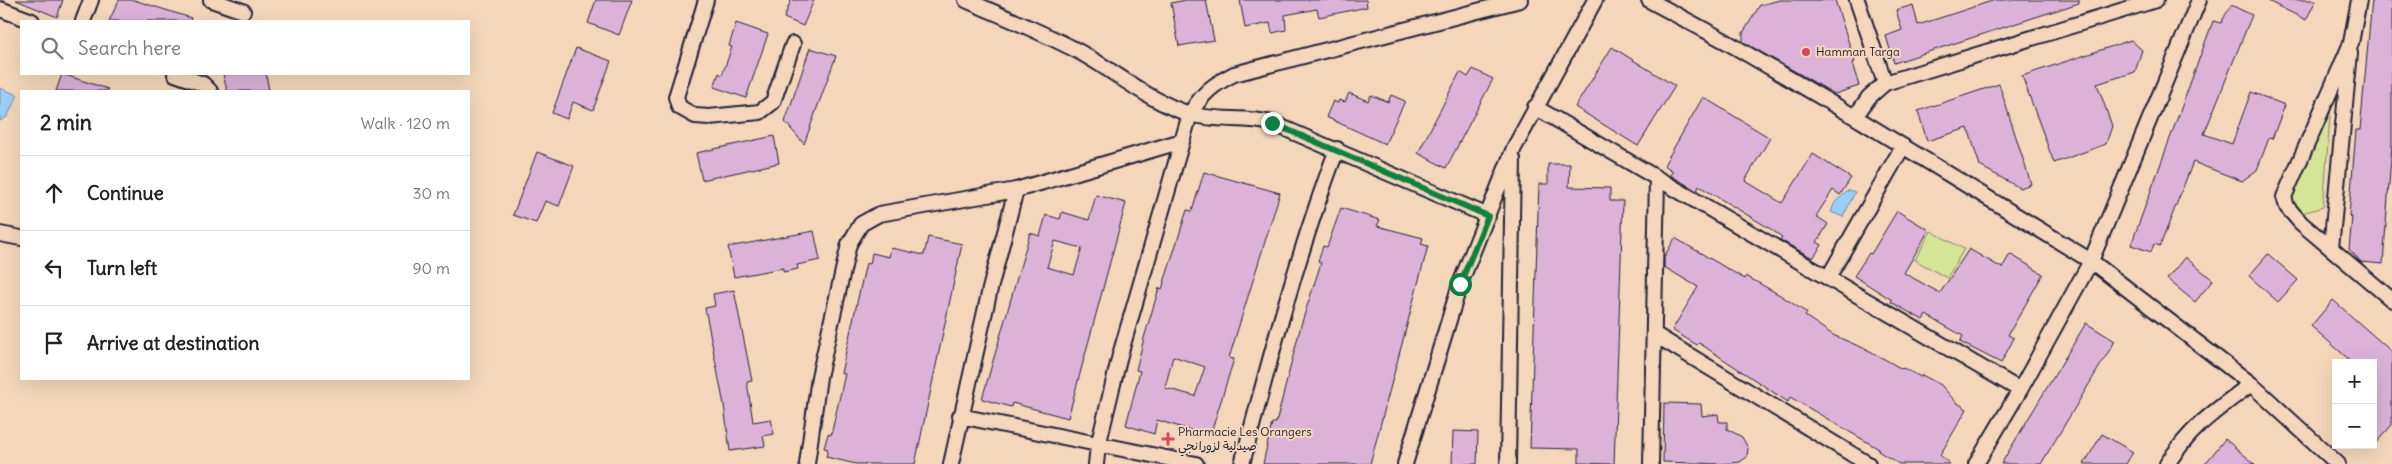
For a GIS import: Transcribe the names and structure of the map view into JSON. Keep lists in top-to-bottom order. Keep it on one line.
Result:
{"places":{"other":["Hamman Targa"],"health":["Pharmacie Les Orangers صيدلية لزورانجي"]},"page":{"search":"Search here","heading":["2 min","Walk · 120 m"],"list":[["Continue","30 m"],["Turn left","90 m"],"Arrive at destination"],"map_buttons":["+","−"]}}
